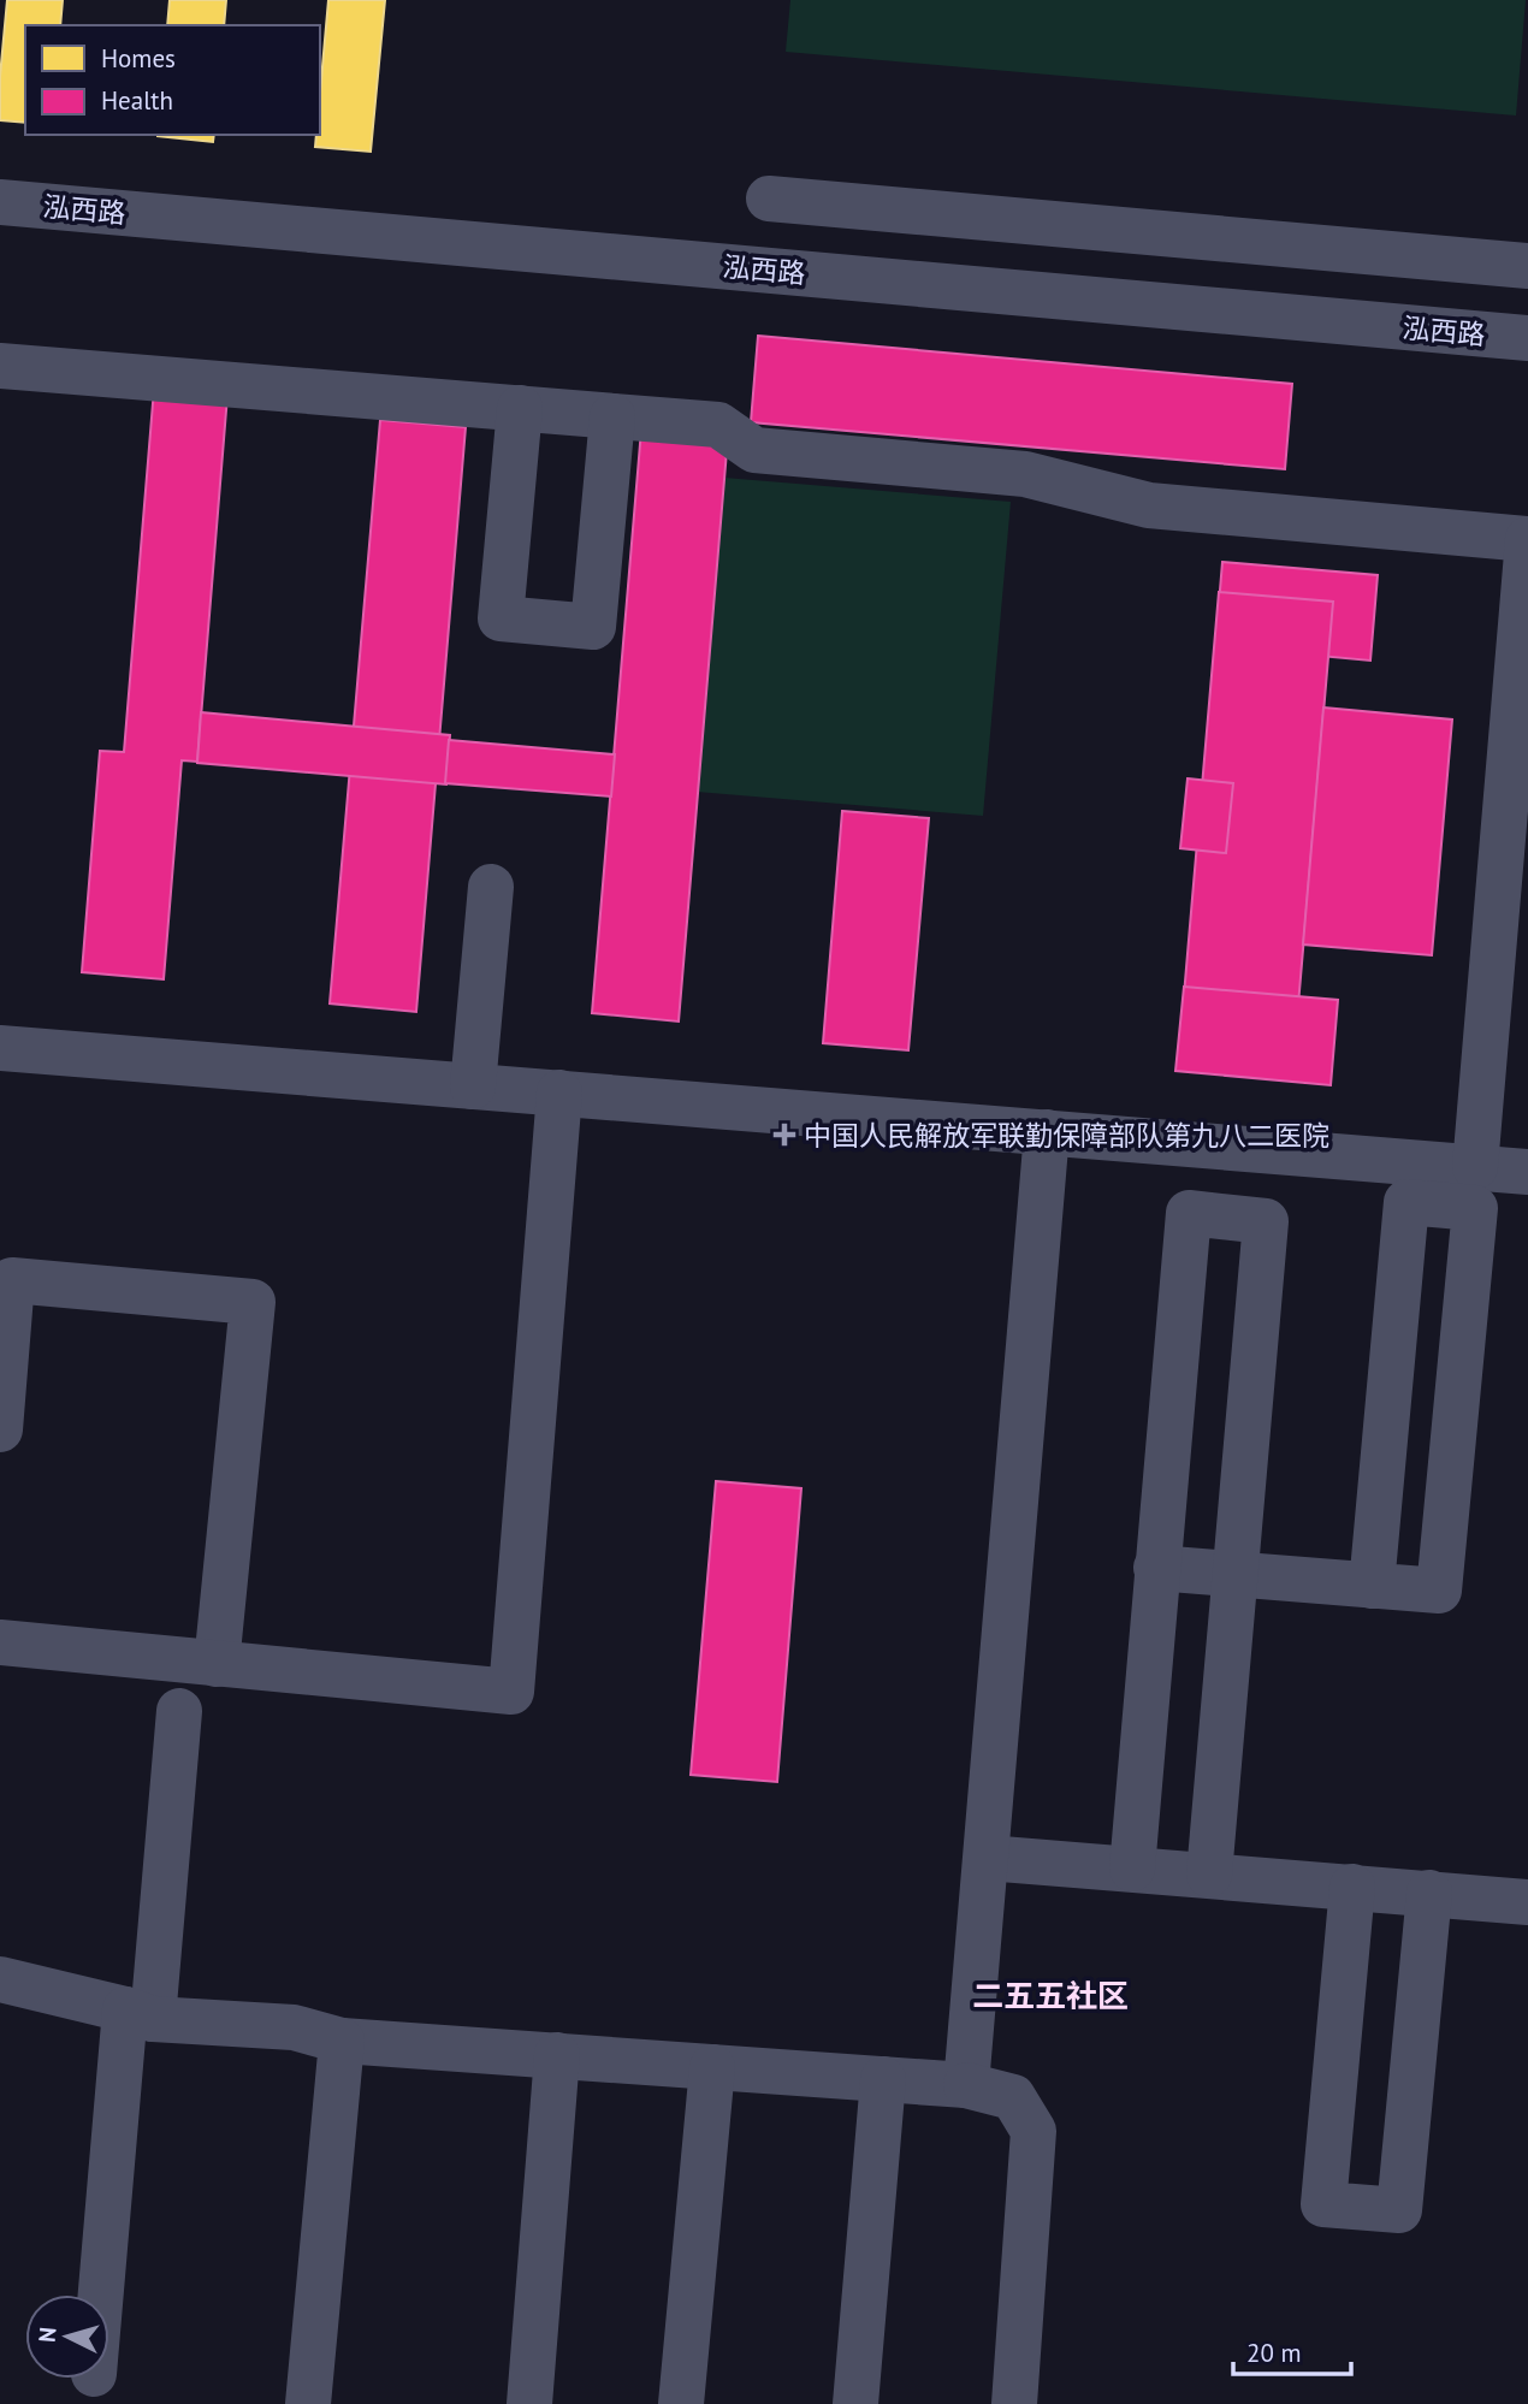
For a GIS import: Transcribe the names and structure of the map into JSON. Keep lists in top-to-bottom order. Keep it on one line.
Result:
{"streets":{"street":["泓西路"]},"districts":["二五五社区"],"places":{"health":["中国人民解放军联勤保障部队第九八二医院"]},"legend":["Homes","Health"],"scale_bar":"20 m","north":"left"}
